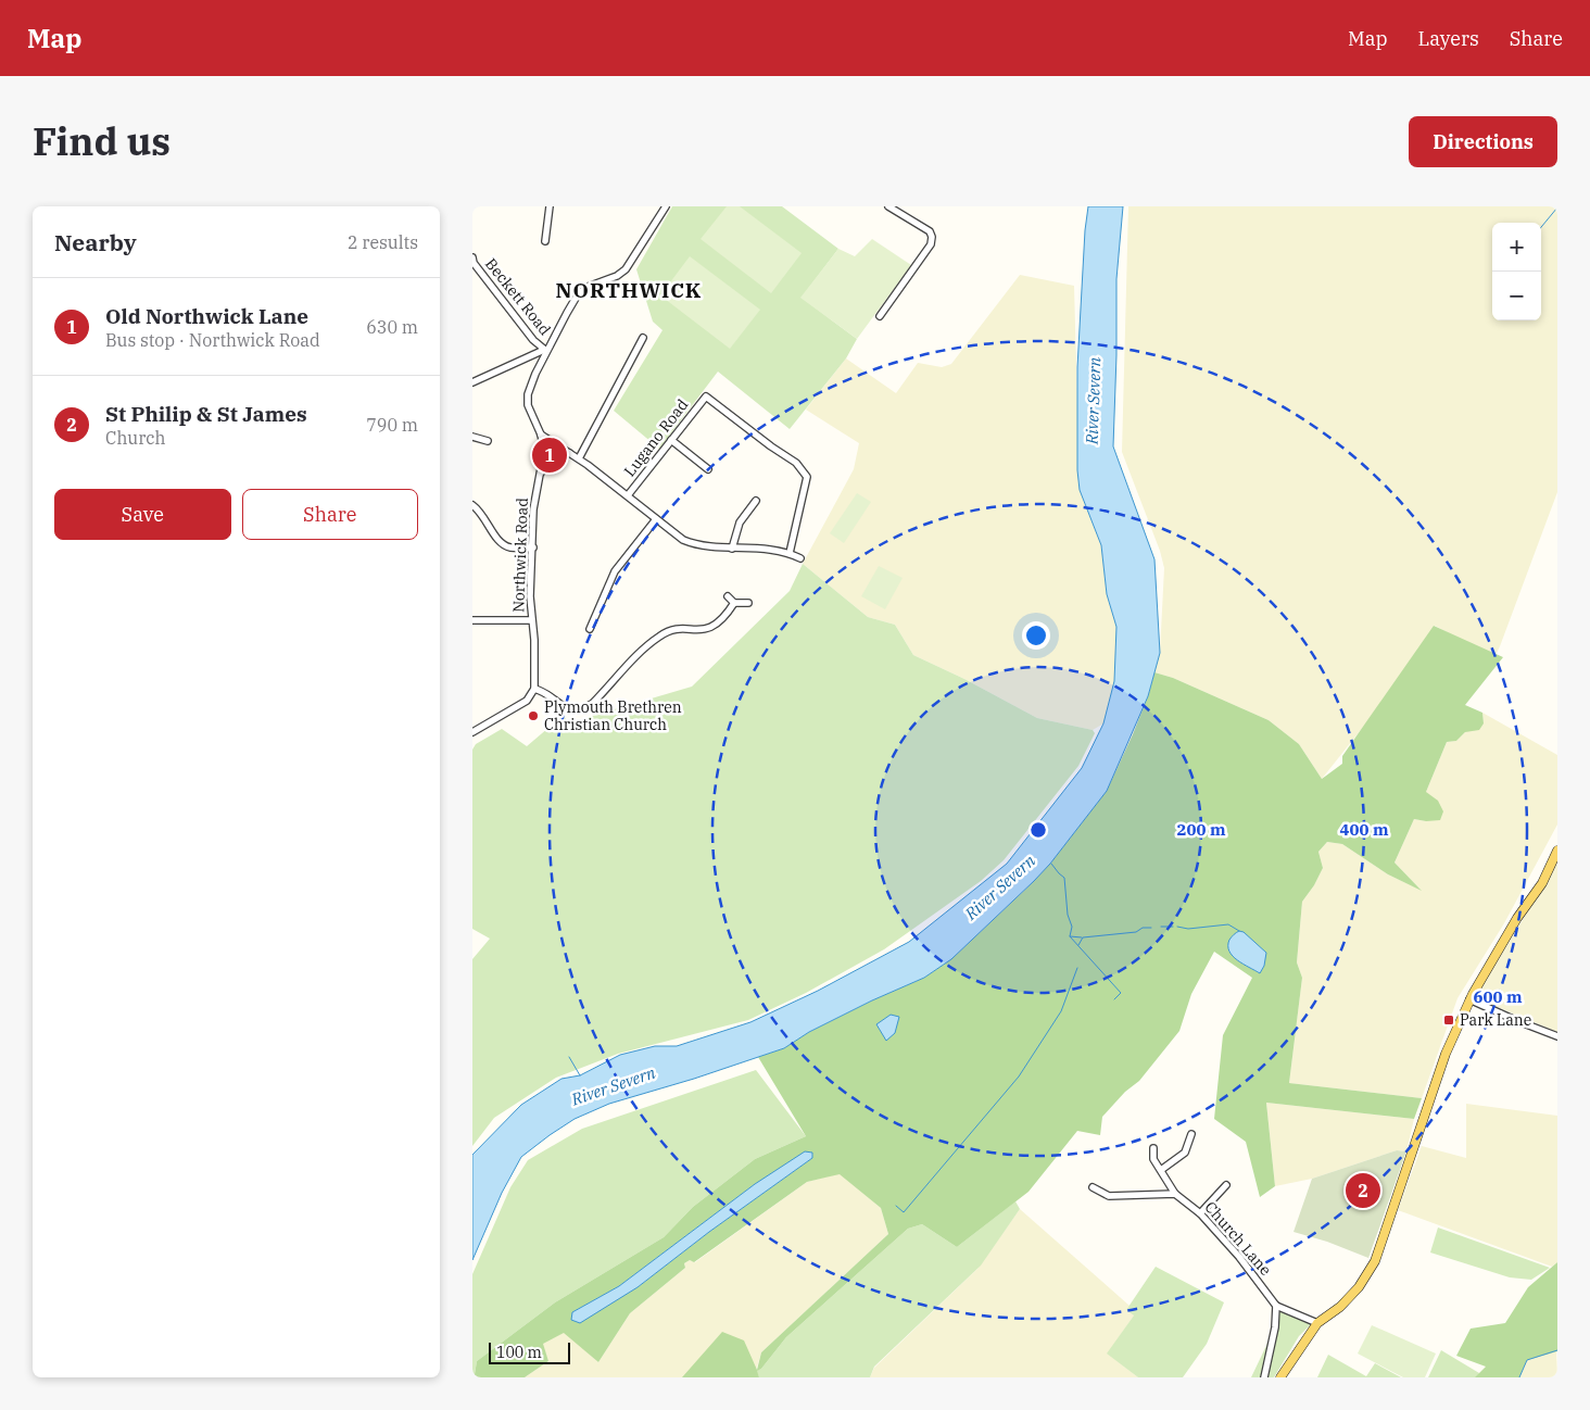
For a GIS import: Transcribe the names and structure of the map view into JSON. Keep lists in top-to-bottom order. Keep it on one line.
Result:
{"streets":{"street":["Beckett Road","Lugano Road","Northwick Road","Church Lane"]},"crossings":[["Beckett Road","Northwick Road"]],"districts":["NORTHWICK"],"water":["River Severn"],"places":{"other":["Plymouth Brethren Christian Church"],"transit":["Park Lane"]},"scale_bar":"100 m","page":{"header":"Map","nav":["Map","Layers","Share"],"title":"Find us","buttons":["Directions",["Save","Share"]],"heading":["Nearby","2 results"],"map_buttons":["+","−"],"list":[{"mark":"1","name":"Old Northwick Lane","note":"Bus stop · Northwick Road","value":"630 m"},{"mark":"2","name":"St Philip & St James","note":"Church","value":"790 m"}],"pins":["1","2"],"scale":"100 m"},"rings":["200 m","400 m","600 m"]}
